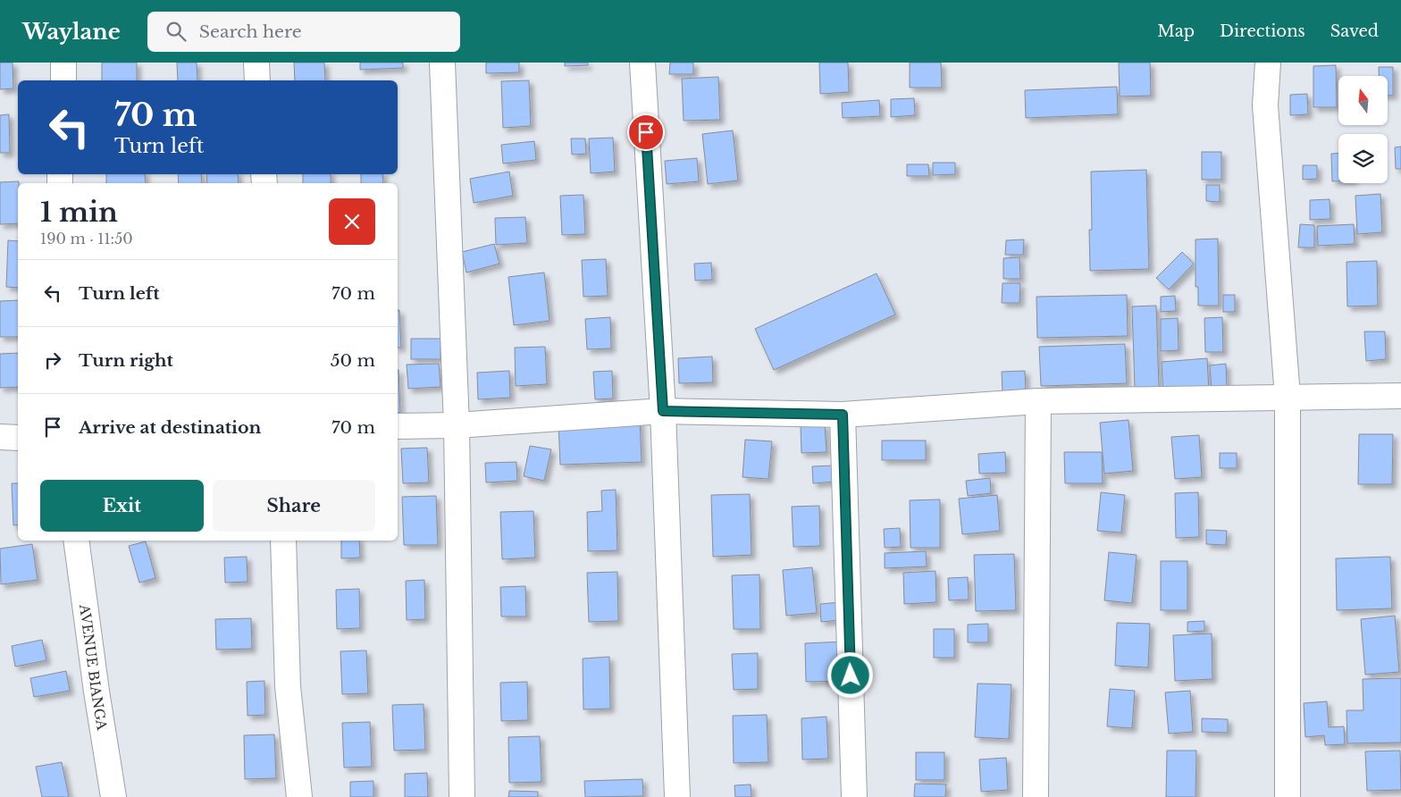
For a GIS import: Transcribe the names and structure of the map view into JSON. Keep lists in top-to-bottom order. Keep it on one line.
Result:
{"streets":{"street":["AVENUE BIANGA"]},"north":"top","page":{"header":"Waylane","search":"Search here","nav":["Map","Directions","Saved"],"turn":["70 m","Turn left"],"heading":["1 min","190 m · 11:50"],"list":[{"name":"Turn left","value":"70 m"},{"name":"Turn right","value":"50 m"},{"name":"Arrive at destination","value":"70 m"}],"buttons":["Exit","Share"]}}
